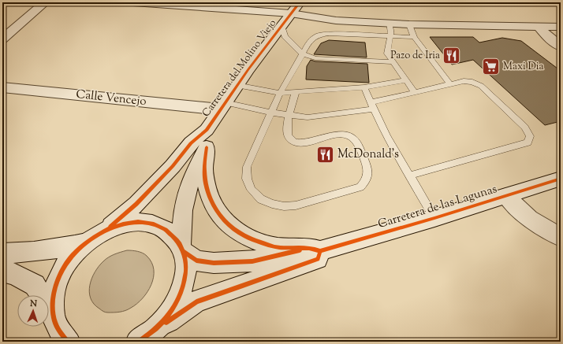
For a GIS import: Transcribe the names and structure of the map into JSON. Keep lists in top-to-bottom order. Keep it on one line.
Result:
{"streets":{"street":["Carretera del Molino Viejo","Calle Vencejo","Carretera de las Lagunas"]},"crossings":[["Carretera del Molino Viejo","Calle Vencejo"]],"places":{"restaurant":["Pazo de Iria","McDonald's"],"supermarket":["Maxi Dia"]},"north":"top"}
